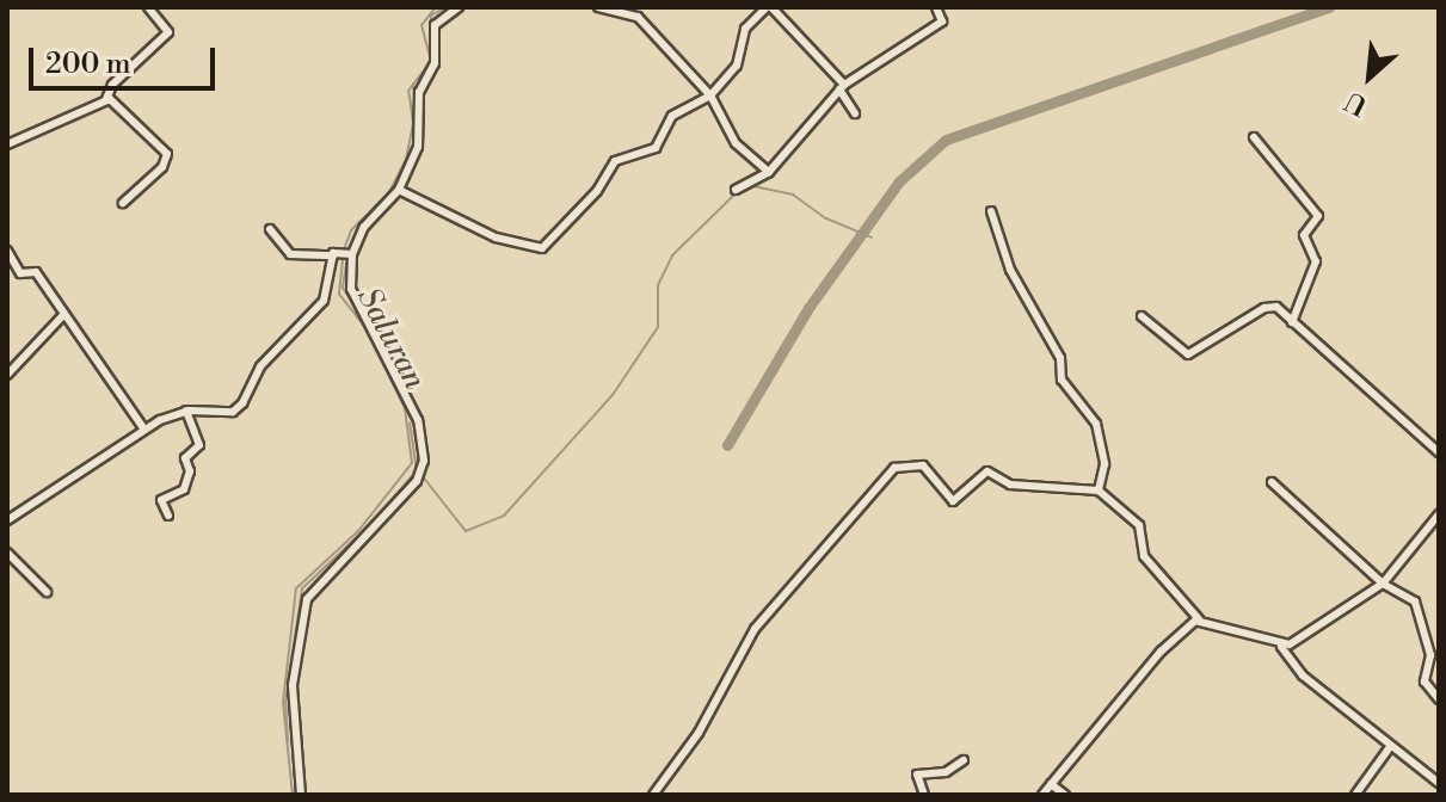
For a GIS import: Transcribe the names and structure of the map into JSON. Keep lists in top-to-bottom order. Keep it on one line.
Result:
{"water":["Saluran"],"scale_bar":"200 m","north":"bottom left"}
